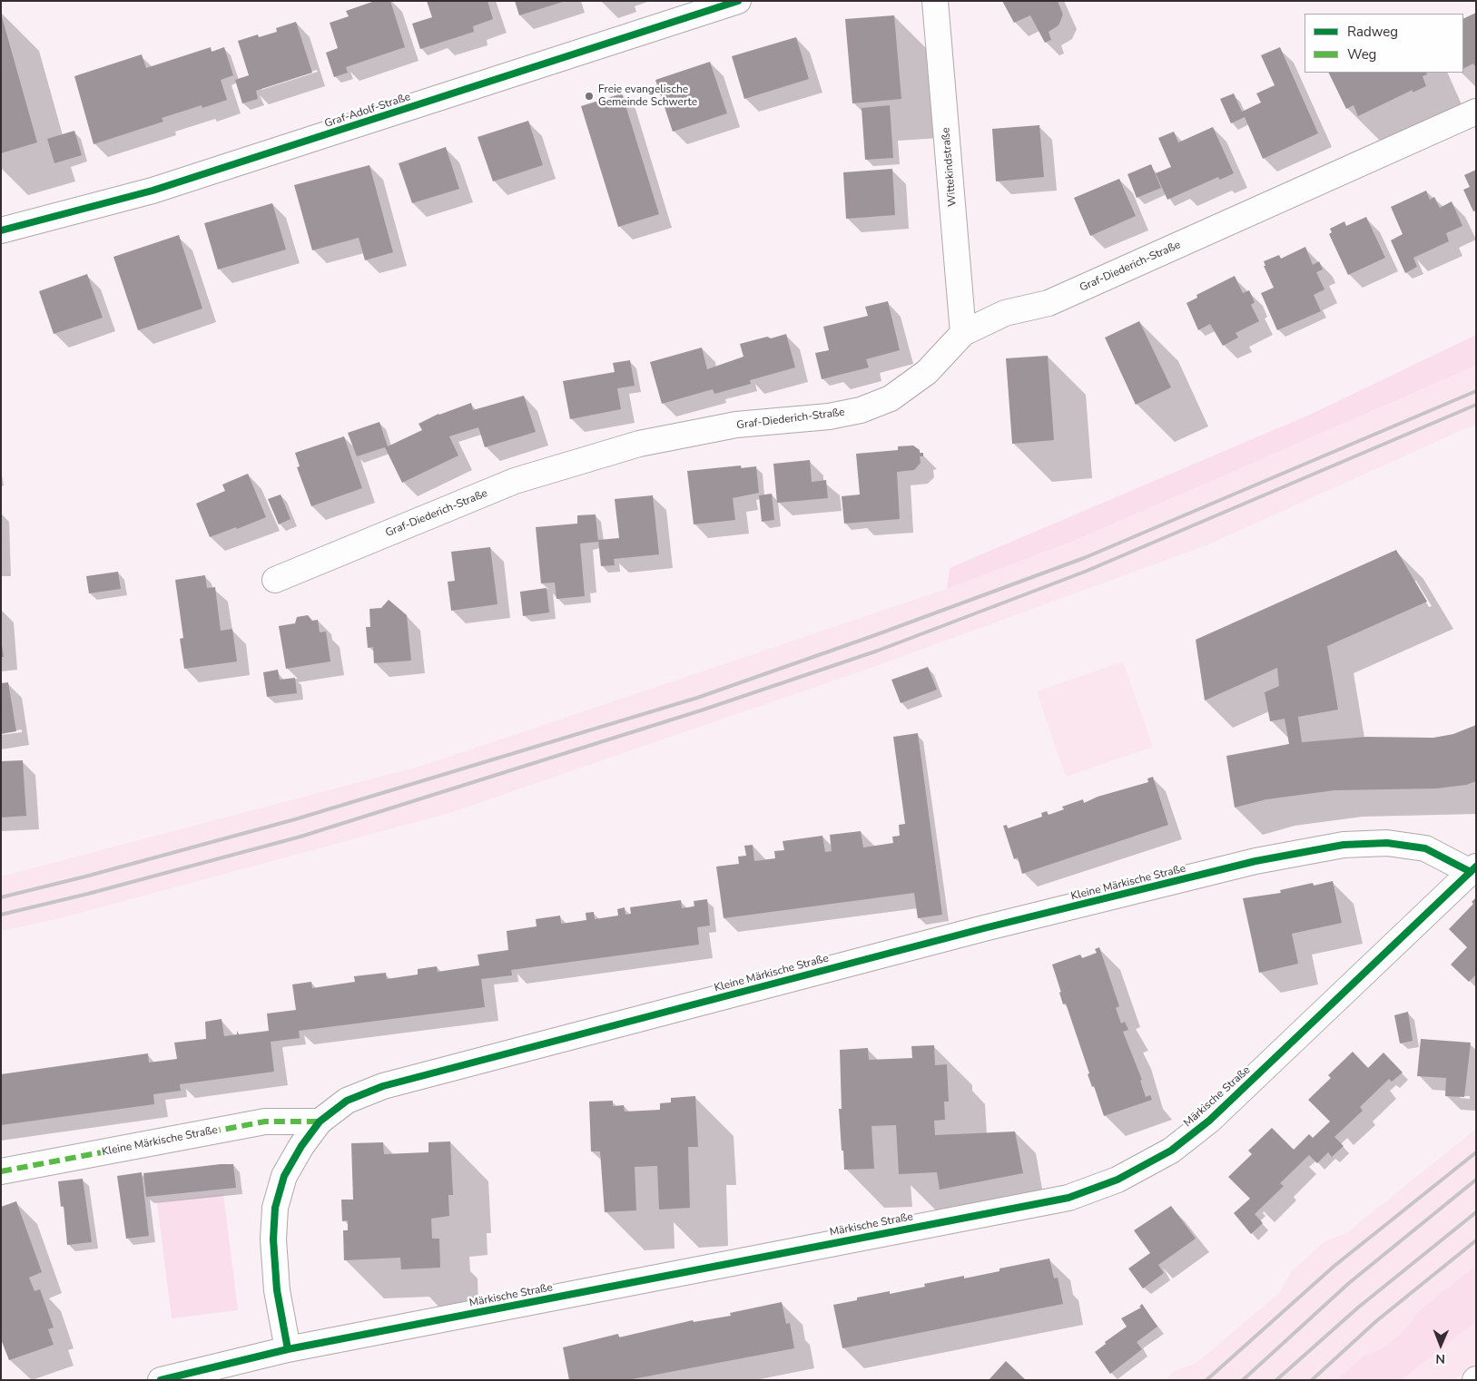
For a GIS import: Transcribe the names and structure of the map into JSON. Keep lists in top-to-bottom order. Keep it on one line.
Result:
{"streets":{"street":["Graf-Adolf-Straße","Wittekindstraße","Graf-Diederich-Straße","Kleine Märkische Straße","Märkische Straße"]},"crossings":[["Wittekindstraße","Graf-Diederich-Straße"],["Kleine Märkische Straße","Märkische Straße"]],"places":["Freie evangelische Gemeinde Schwerte"],"legend":["Radweg","Weg"],"north":"bottom"}
